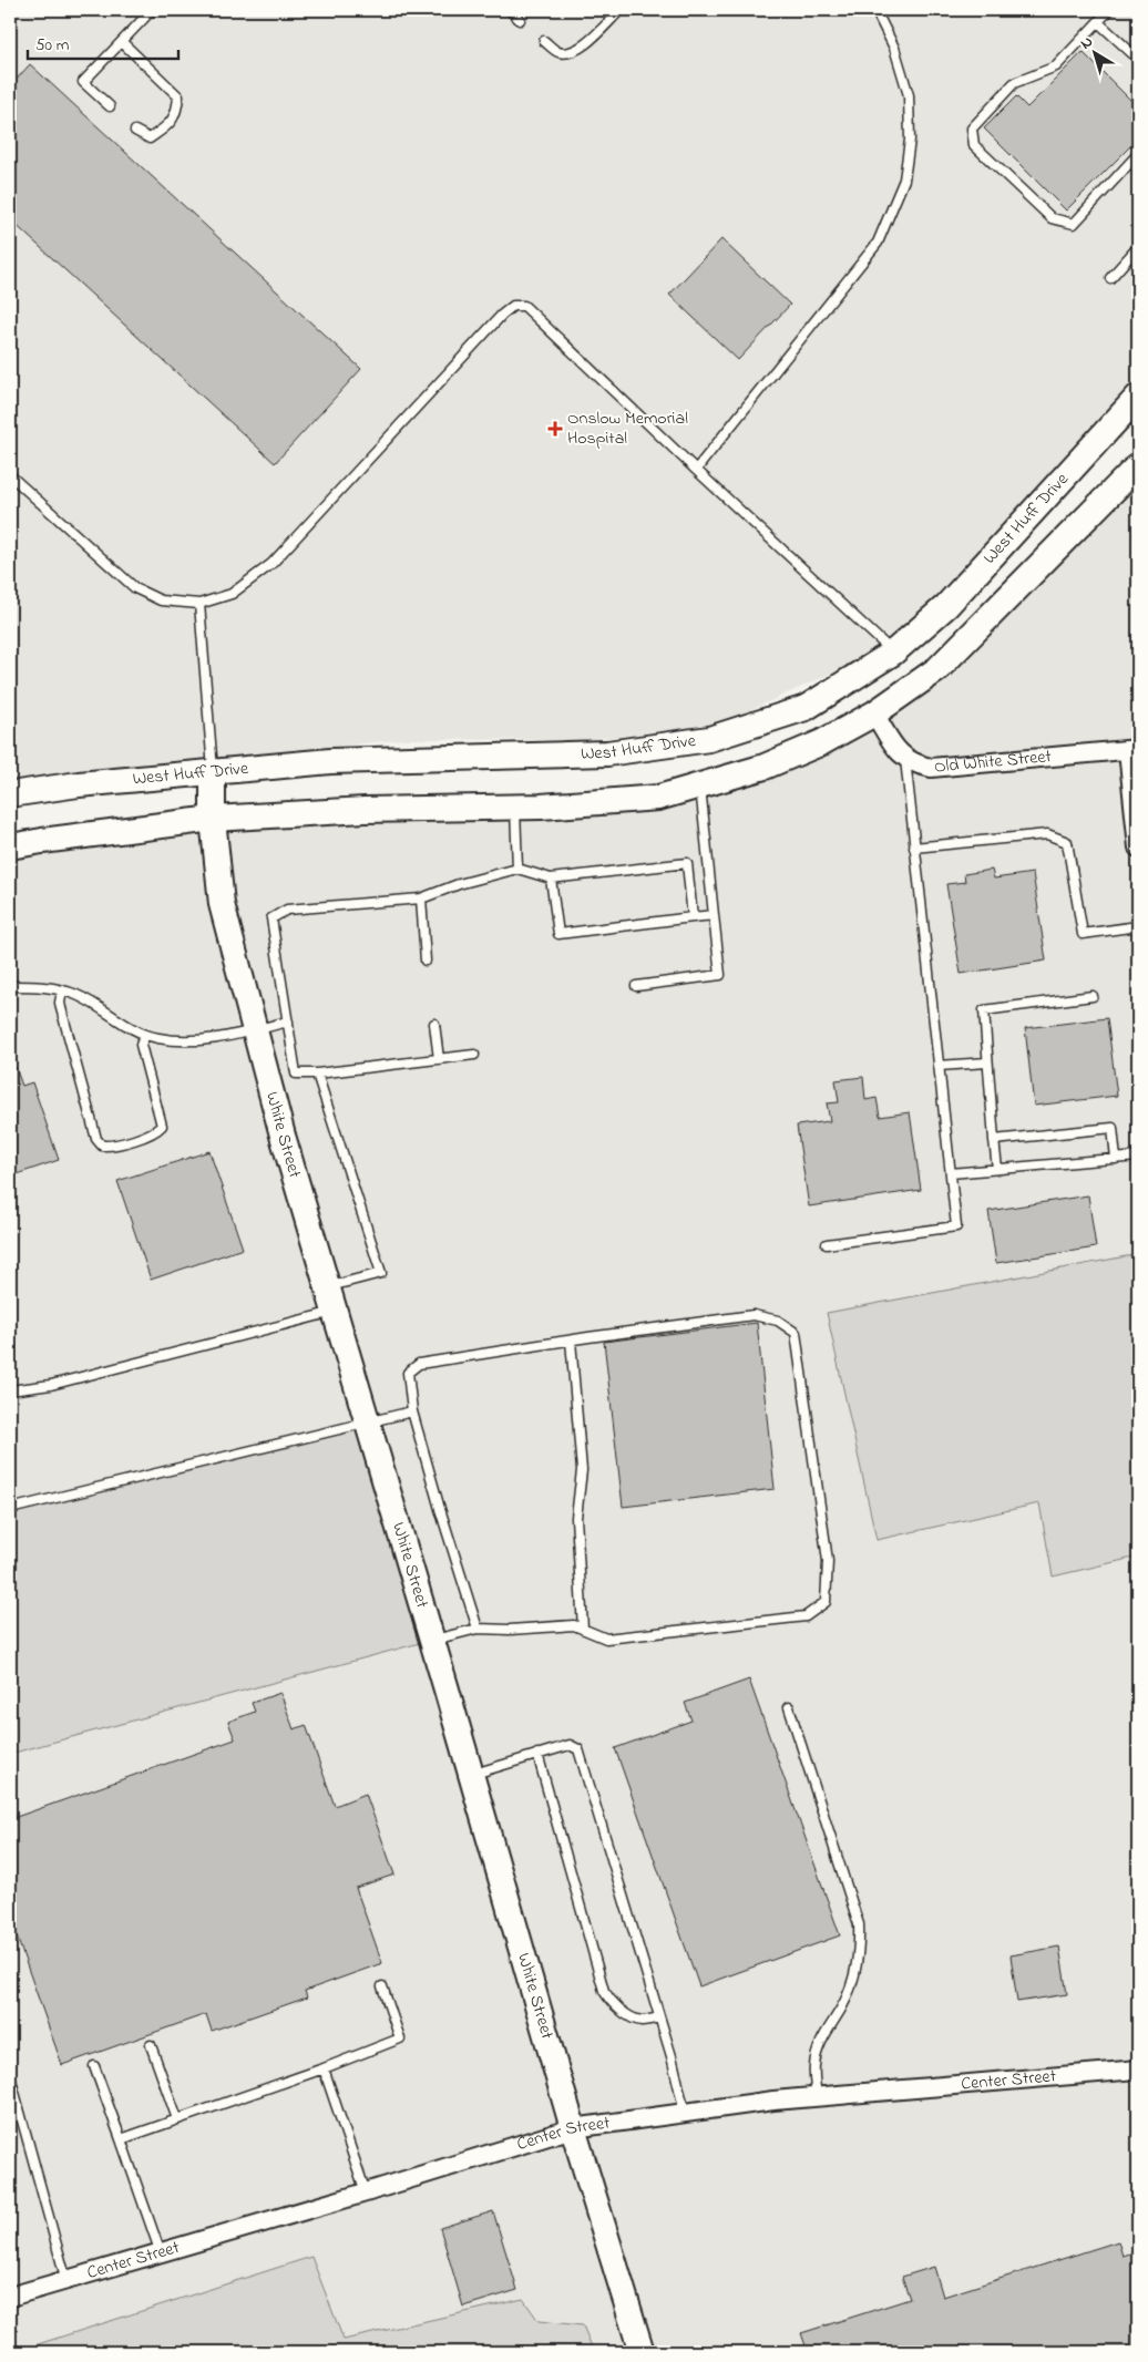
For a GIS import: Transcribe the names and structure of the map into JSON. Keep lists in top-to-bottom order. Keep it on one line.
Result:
{"streets":{"street":["West Huff Drive","Old White Street","White Street","Center Street"]},"crossings":[["West Huff Drive","White Street"],["White Street","Center Street"]],"places":{"health":["Onslow Memorial Hospital"]},"scale_bar":"50 m","north":"top left"}
